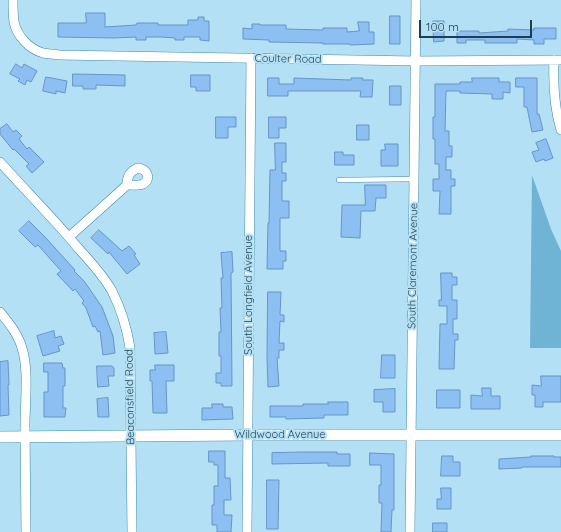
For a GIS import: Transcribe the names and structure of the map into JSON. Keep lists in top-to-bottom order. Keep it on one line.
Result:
{"streets":{"street":["Coulter Road","South Claremont Avenue","South Longfield Avenue","Beaconsfield Road","Wildwood Avenue"]},"crossings":[["Coulter Road","South Claremont Avenue"],["Coulter Road","South Longfield Avenue"],["South Claremont Avenue","Wildwood Avenue"],["South Longfield Avenue","Wildwood Avenue"],["Beaconsfield Road","Wildwood Avenue"]],"scale_bar":"100 m"}
